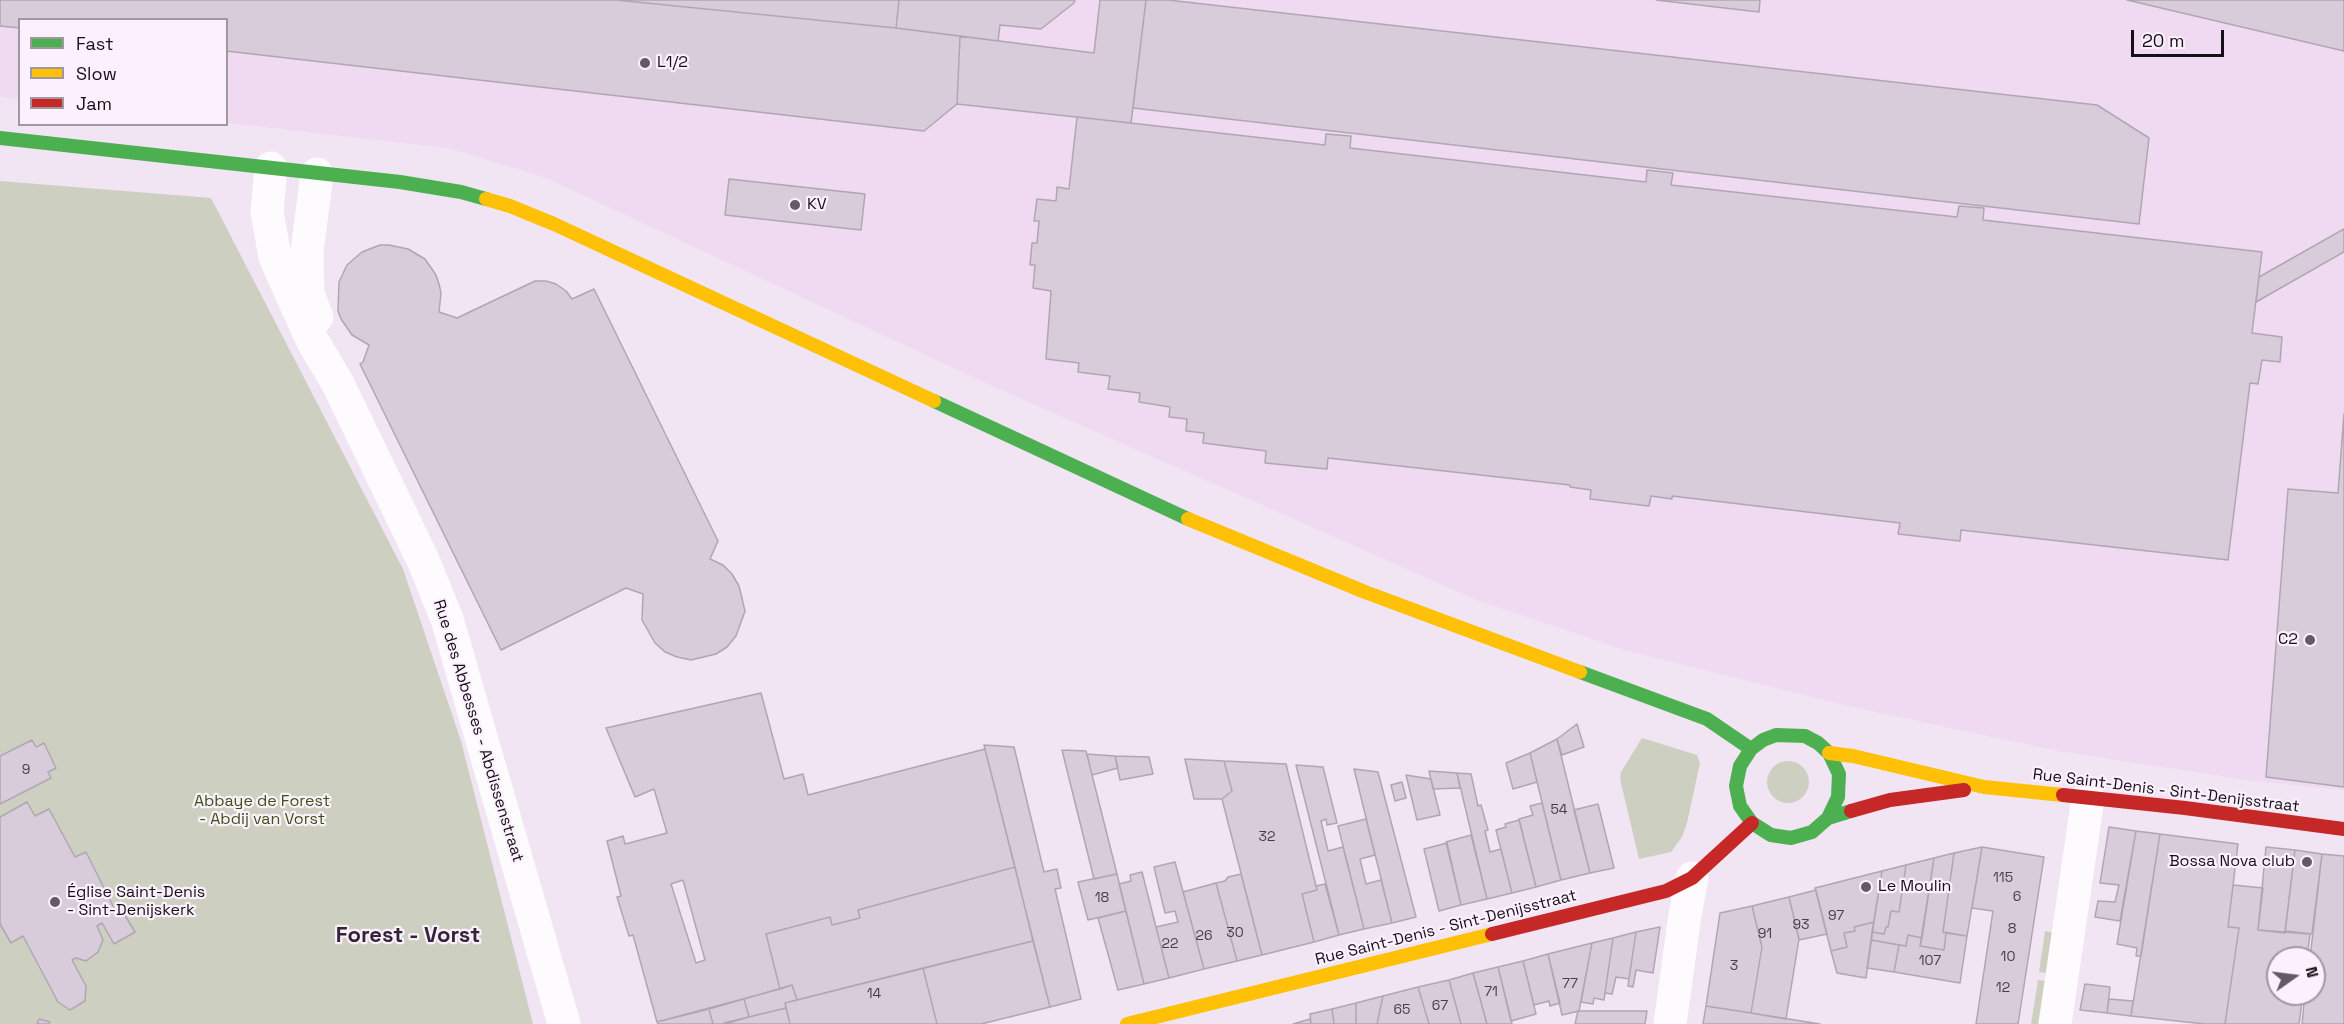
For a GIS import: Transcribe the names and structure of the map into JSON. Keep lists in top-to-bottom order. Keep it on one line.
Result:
{"streets":{"main road":["Rue Saint-Denis - Sint-Denijsstraat"],"street":["Rue des Abbesses - Abdissenstraat"]},"districts":["Forest - Vorst"],"parks":["Abbaye de Forest - Abdij van Vorst"],"places":["L1/2","KV","C2","Bossa Nova club","Le Moulin","Église Saint-Denis - Sint-Denijskerk"],"house_numbers":["9","54","32","115","6","18","97","93","8","30","91","26","22","10","107","3","77","12","71","14","67","65"],"legend":["Fast","Slow","Jam"],"scale_bar":"20 m","north":"right"}
